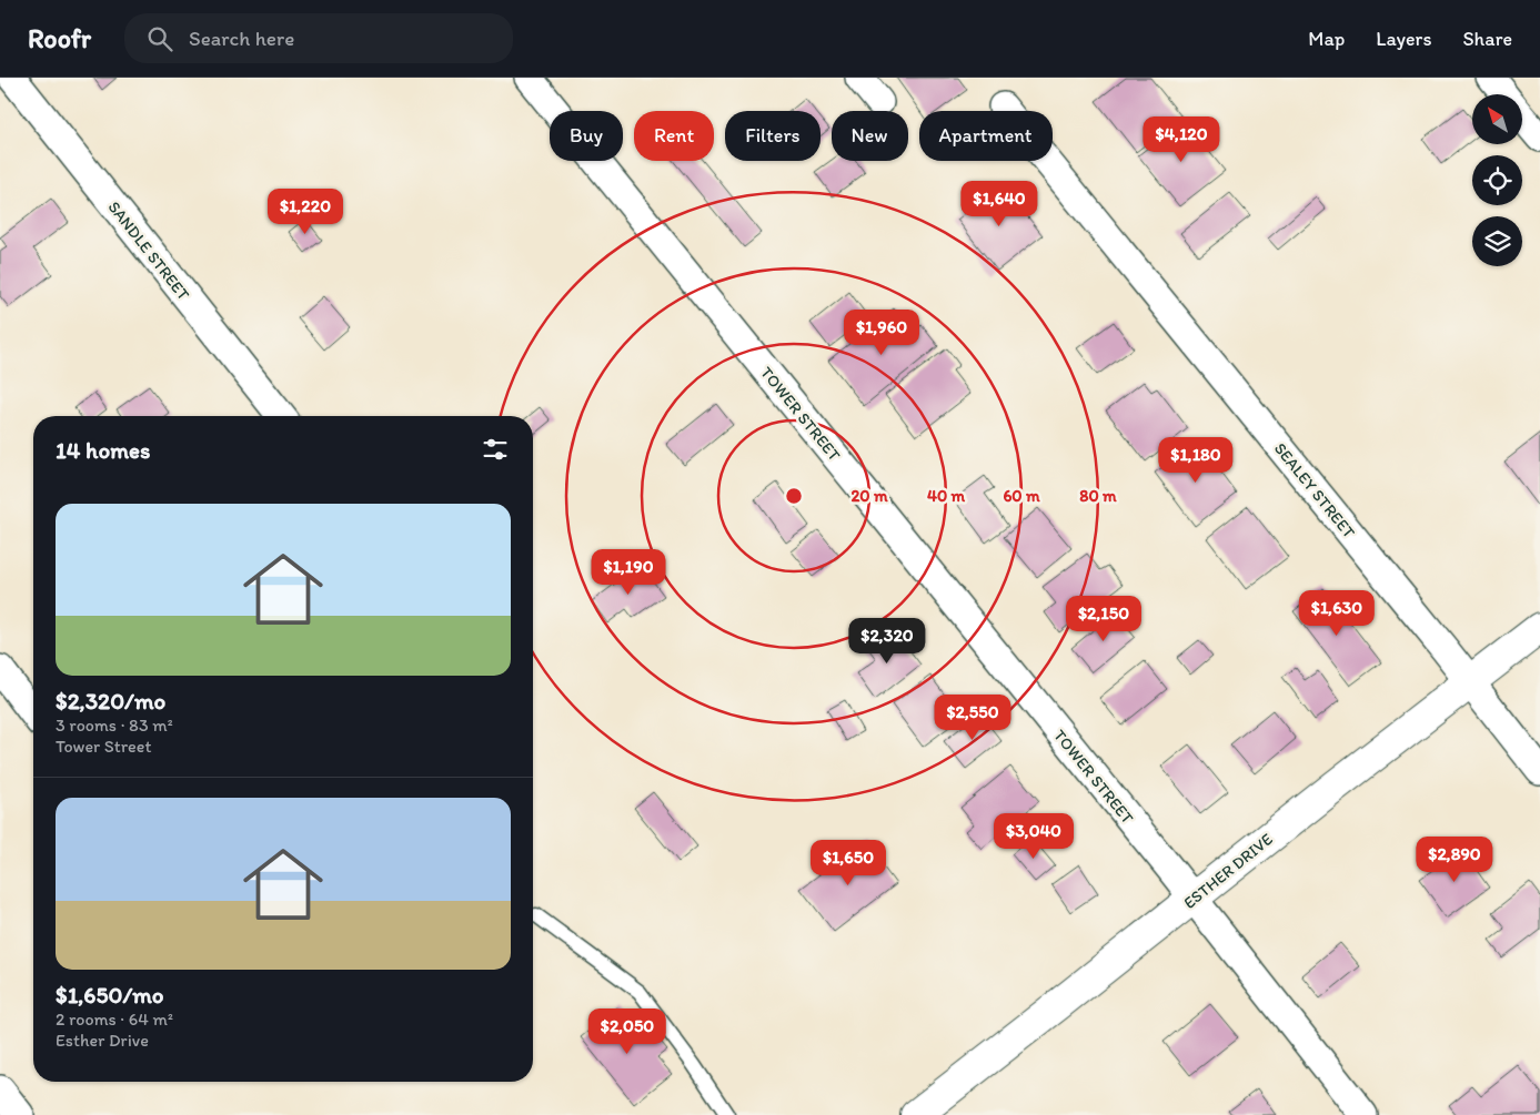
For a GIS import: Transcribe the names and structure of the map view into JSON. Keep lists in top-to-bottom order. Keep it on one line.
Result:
{"streets":{"street":["SANDLE STREET","TOWER STREET","SEALEY STREET","ESTHER DRIVE"]},"crossings":[["TOWER STREET","ESTHER DRIVE"],["SEALEY STREET","ESTHER DRIVE"]],"north":"top left","page":{"header":"Roofr","search":"Search here","nav":["Map","Layers","Share"],"chip":["Buy","Rent","Filters","New","Apartment"],"price":["$4,120","$1,640","$1,220","$1,960","$1,180","$1,190","$1,630","$2,150","$2,320","$2,550","$3,040","$2,890","$1,650","$2,050"],"heading":"14 homes","list":[{"name":"$2,320/mo","note":"3 rooms · 83 m² · Tower Street"},{"name":"$1,650/mo","note":"2 rooms · 64 m² · Esther Drive"}]},"rings":["20 m","40 m","60 m","80 m"]}
